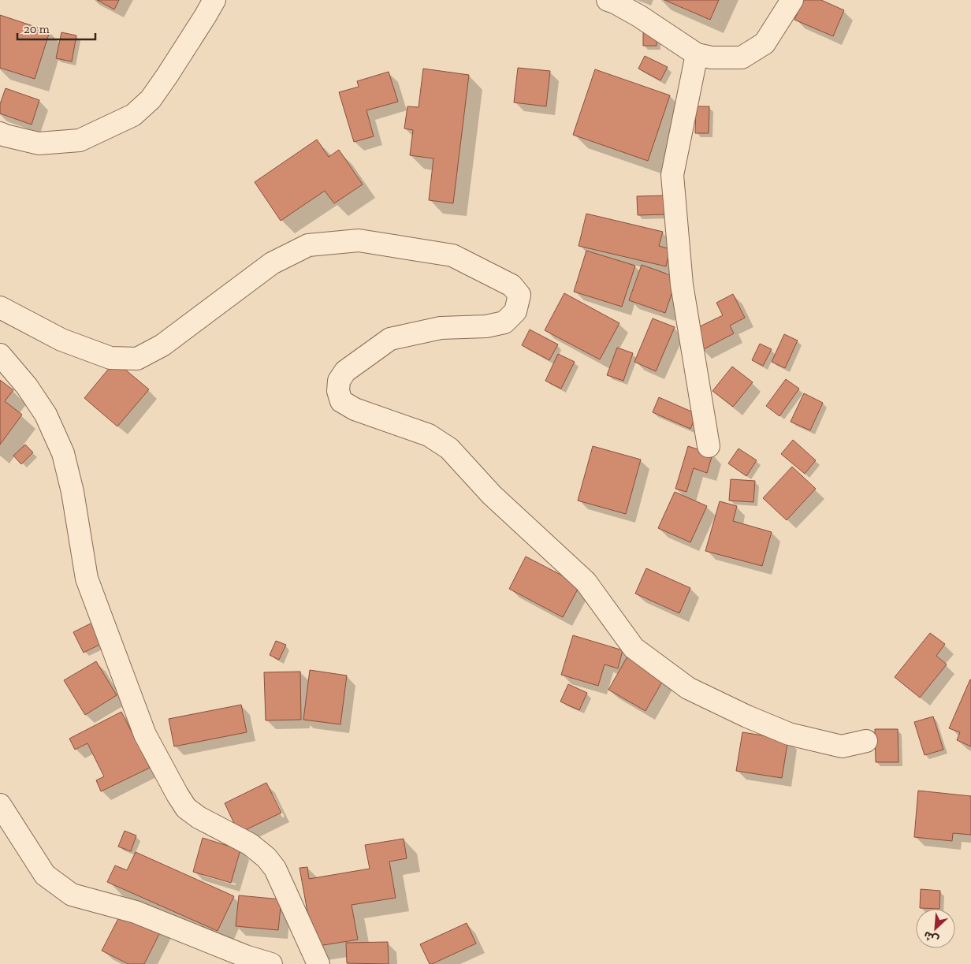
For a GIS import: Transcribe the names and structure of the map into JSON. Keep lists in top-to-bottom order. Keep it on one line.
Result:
{"scale_bar":"20 m","north":"bottom left"}
